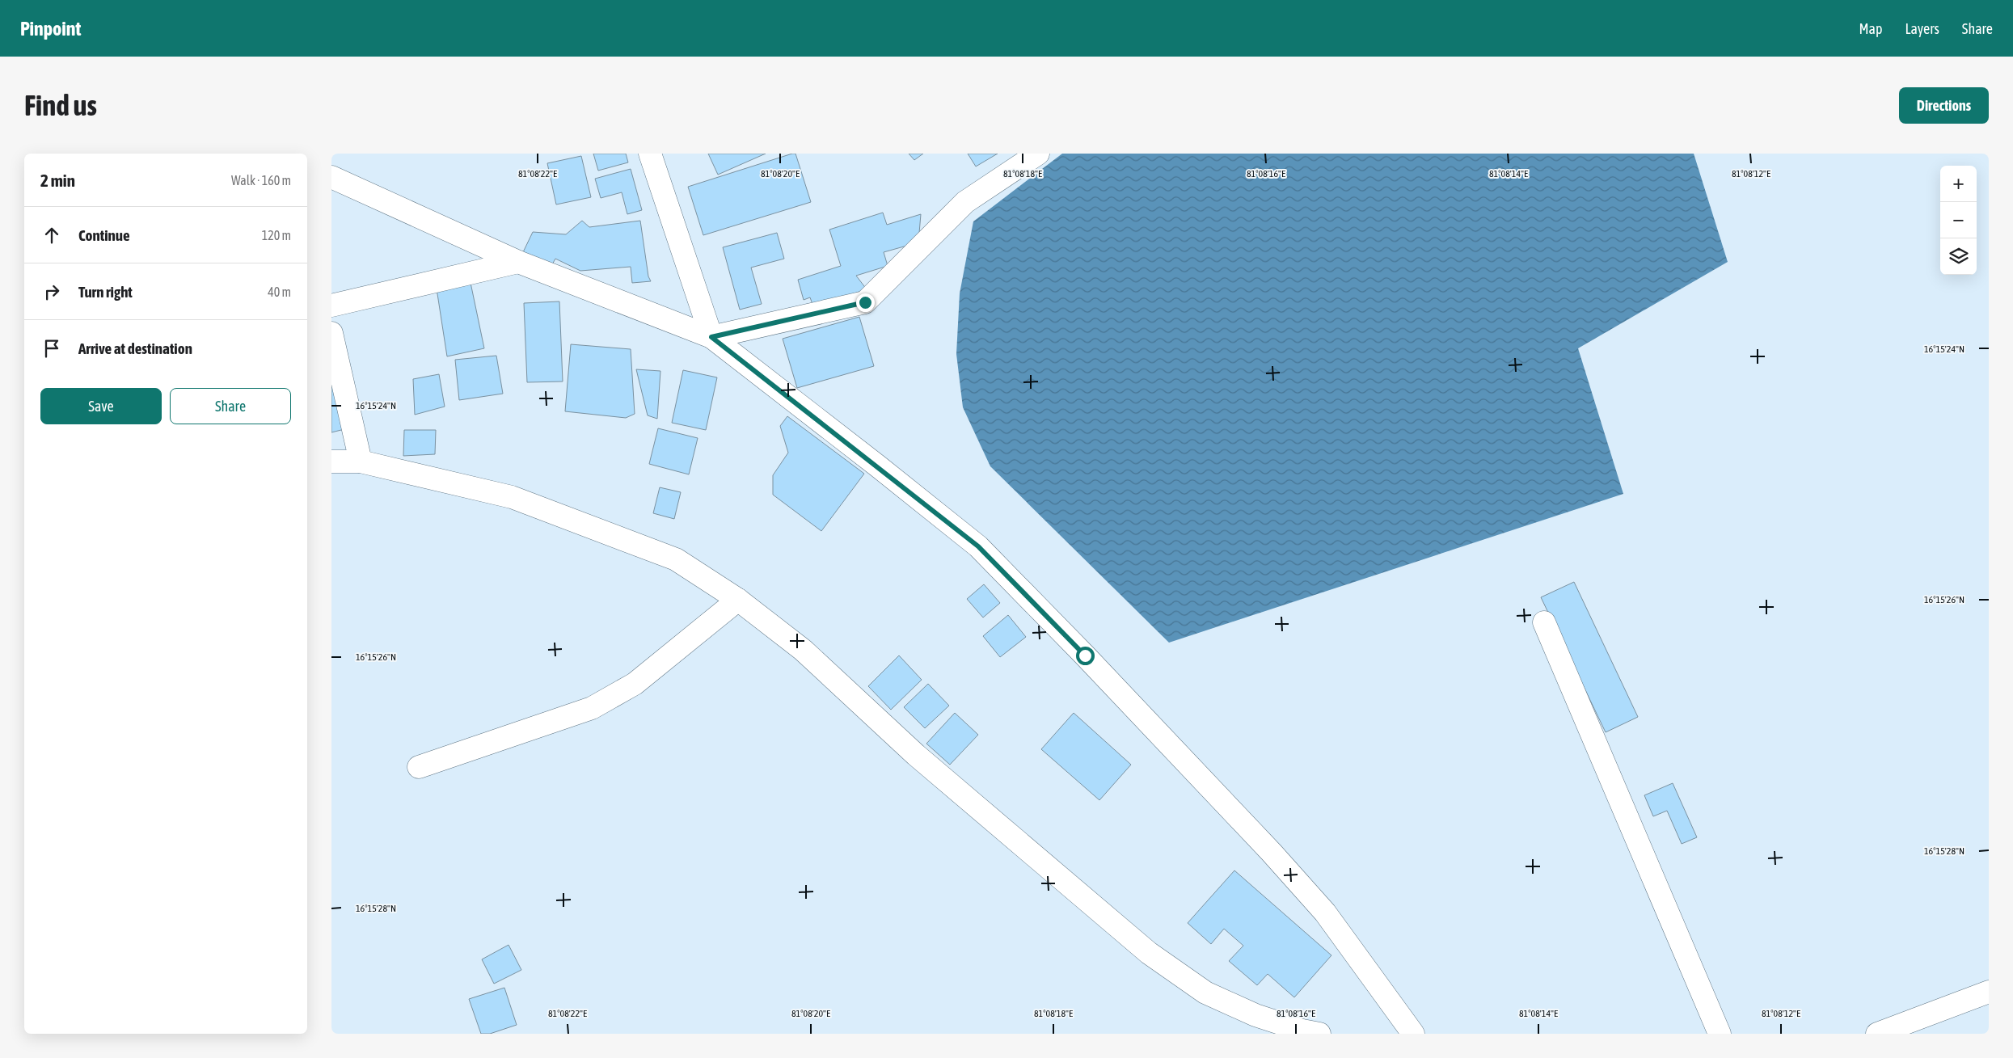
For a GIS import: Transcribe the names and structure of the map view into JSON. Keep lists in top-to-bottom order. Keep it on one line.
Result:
{"page":{"header":"Pinpoint","nav":["Map","Layers","Share"],"buttons":["Directions",["Save","Share"]],"title":"Find us","heading":["2 min","Walk · 160 m"],"map_buttons":["+","−"],"list":[["Continue","120 m"],["Turn right","40 m"],"Arrive at destination"]},"coordinates":["81°08'22\"E","81°08'20\"E","81°08'18\"E","81°08'16\"E","81°08'14\"E","81°08'12\"E","16°15'24\"N","16°15'26\"N","16°15'28\"N"]}
